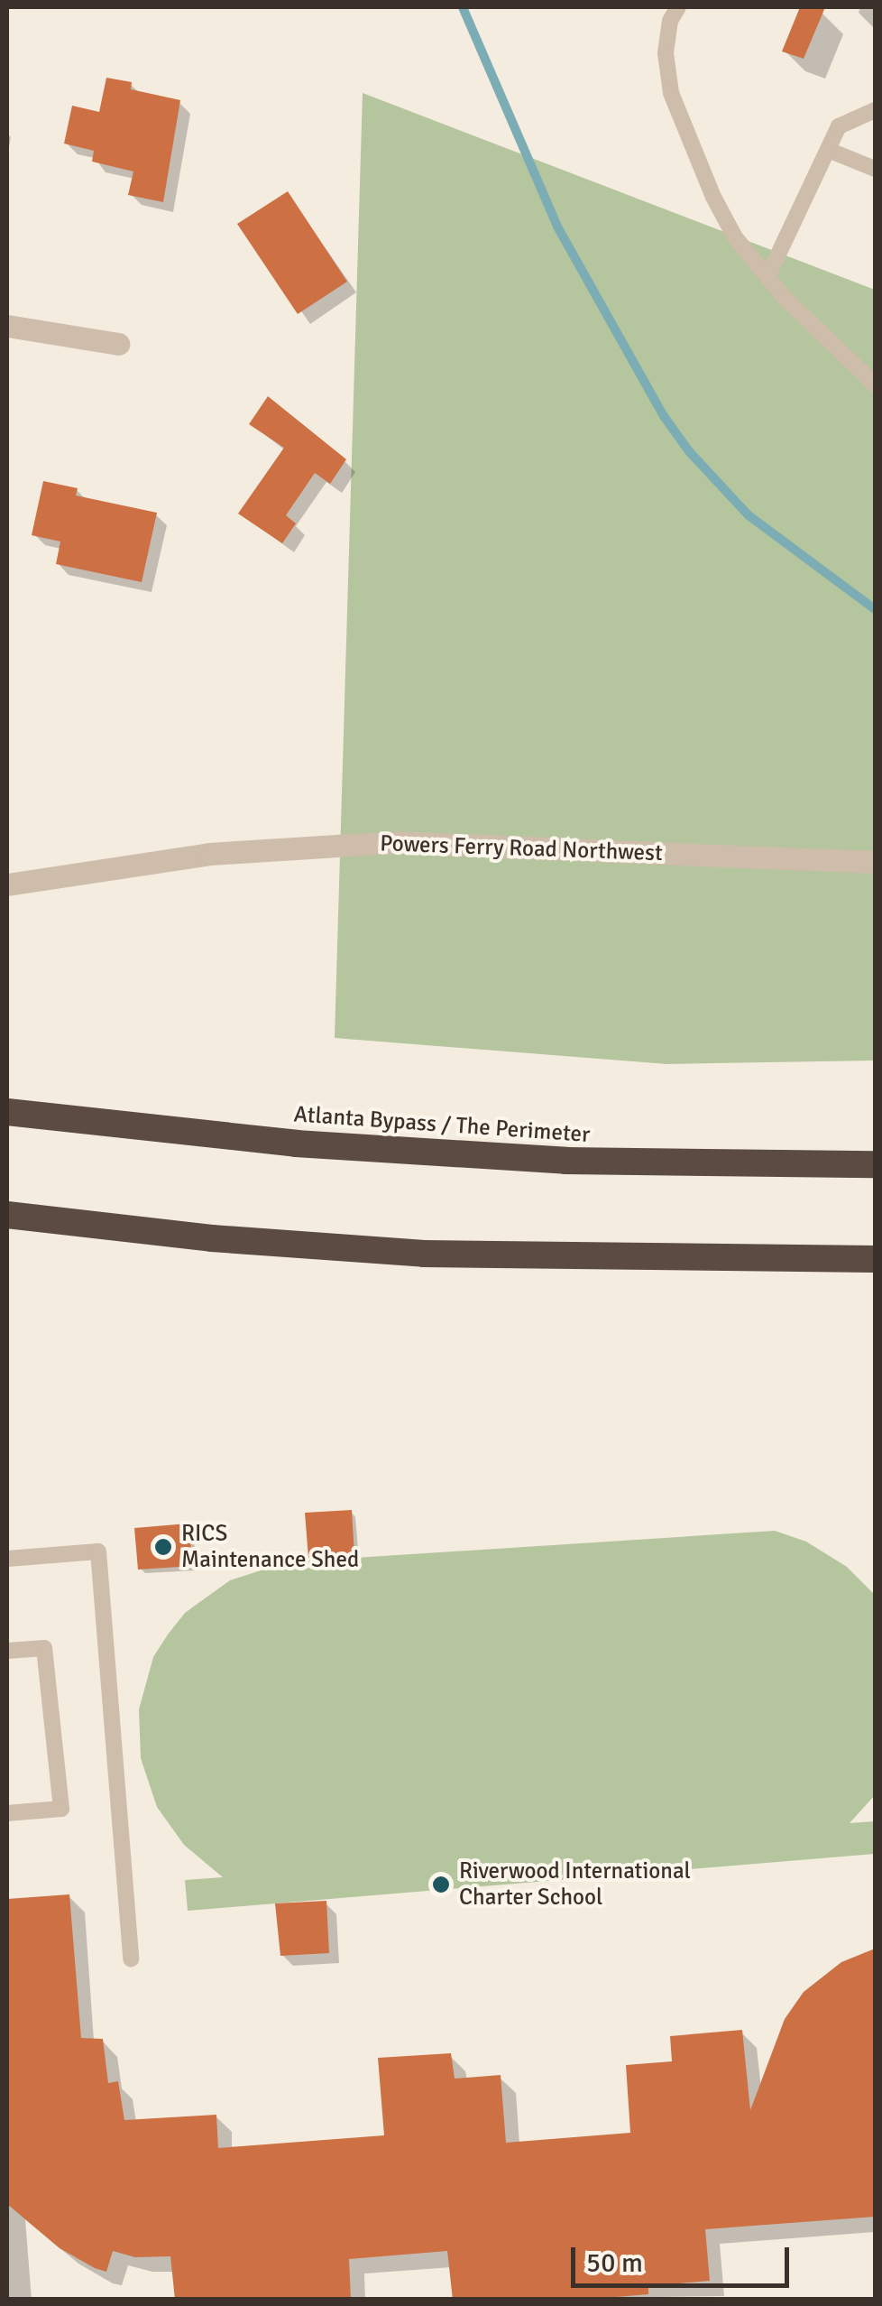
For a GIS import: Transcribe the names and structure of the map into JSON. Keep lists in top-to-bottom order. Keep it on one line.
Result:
{"streets":{"highway":["Atlanta Bypass / The Perimeter"],"street":["Powers Ferry Road Northwest"]},"places":["RICS Maintenance Shed","Riverwood International Charter School"],"scale_bar":"50 m"}
